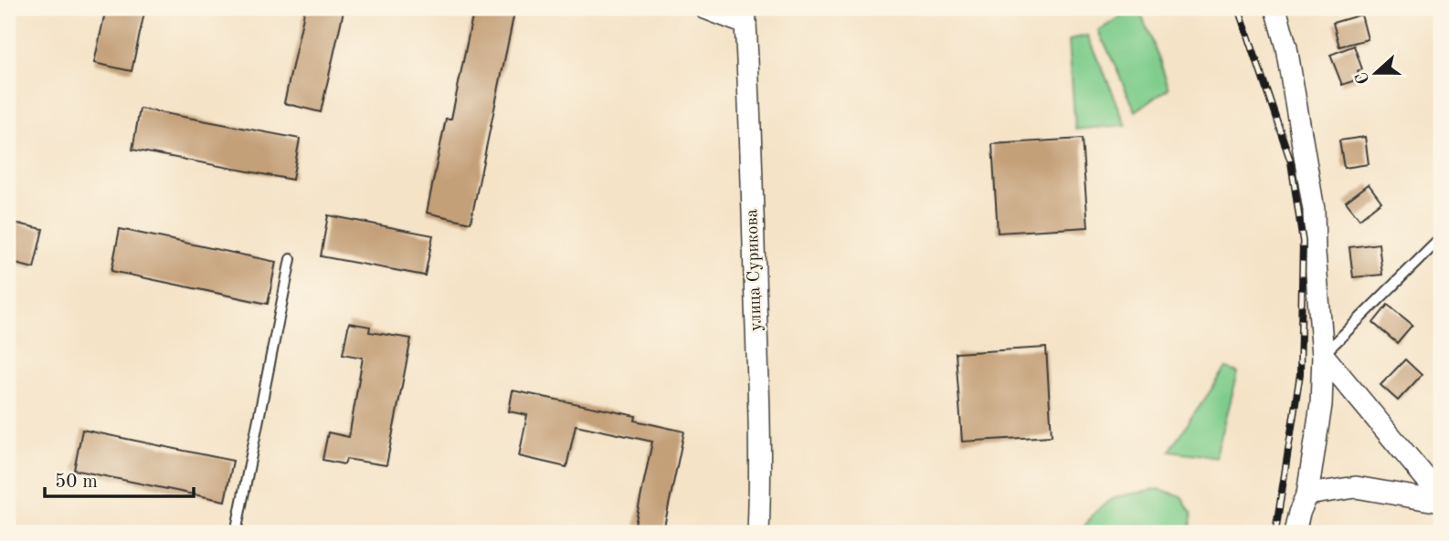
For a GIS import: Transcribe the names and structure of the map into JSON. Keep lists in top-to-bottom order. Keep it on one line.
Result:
{"streets":{"street":["улица Сурикова"]},"scale_bar":"50 m","north":"left"}
